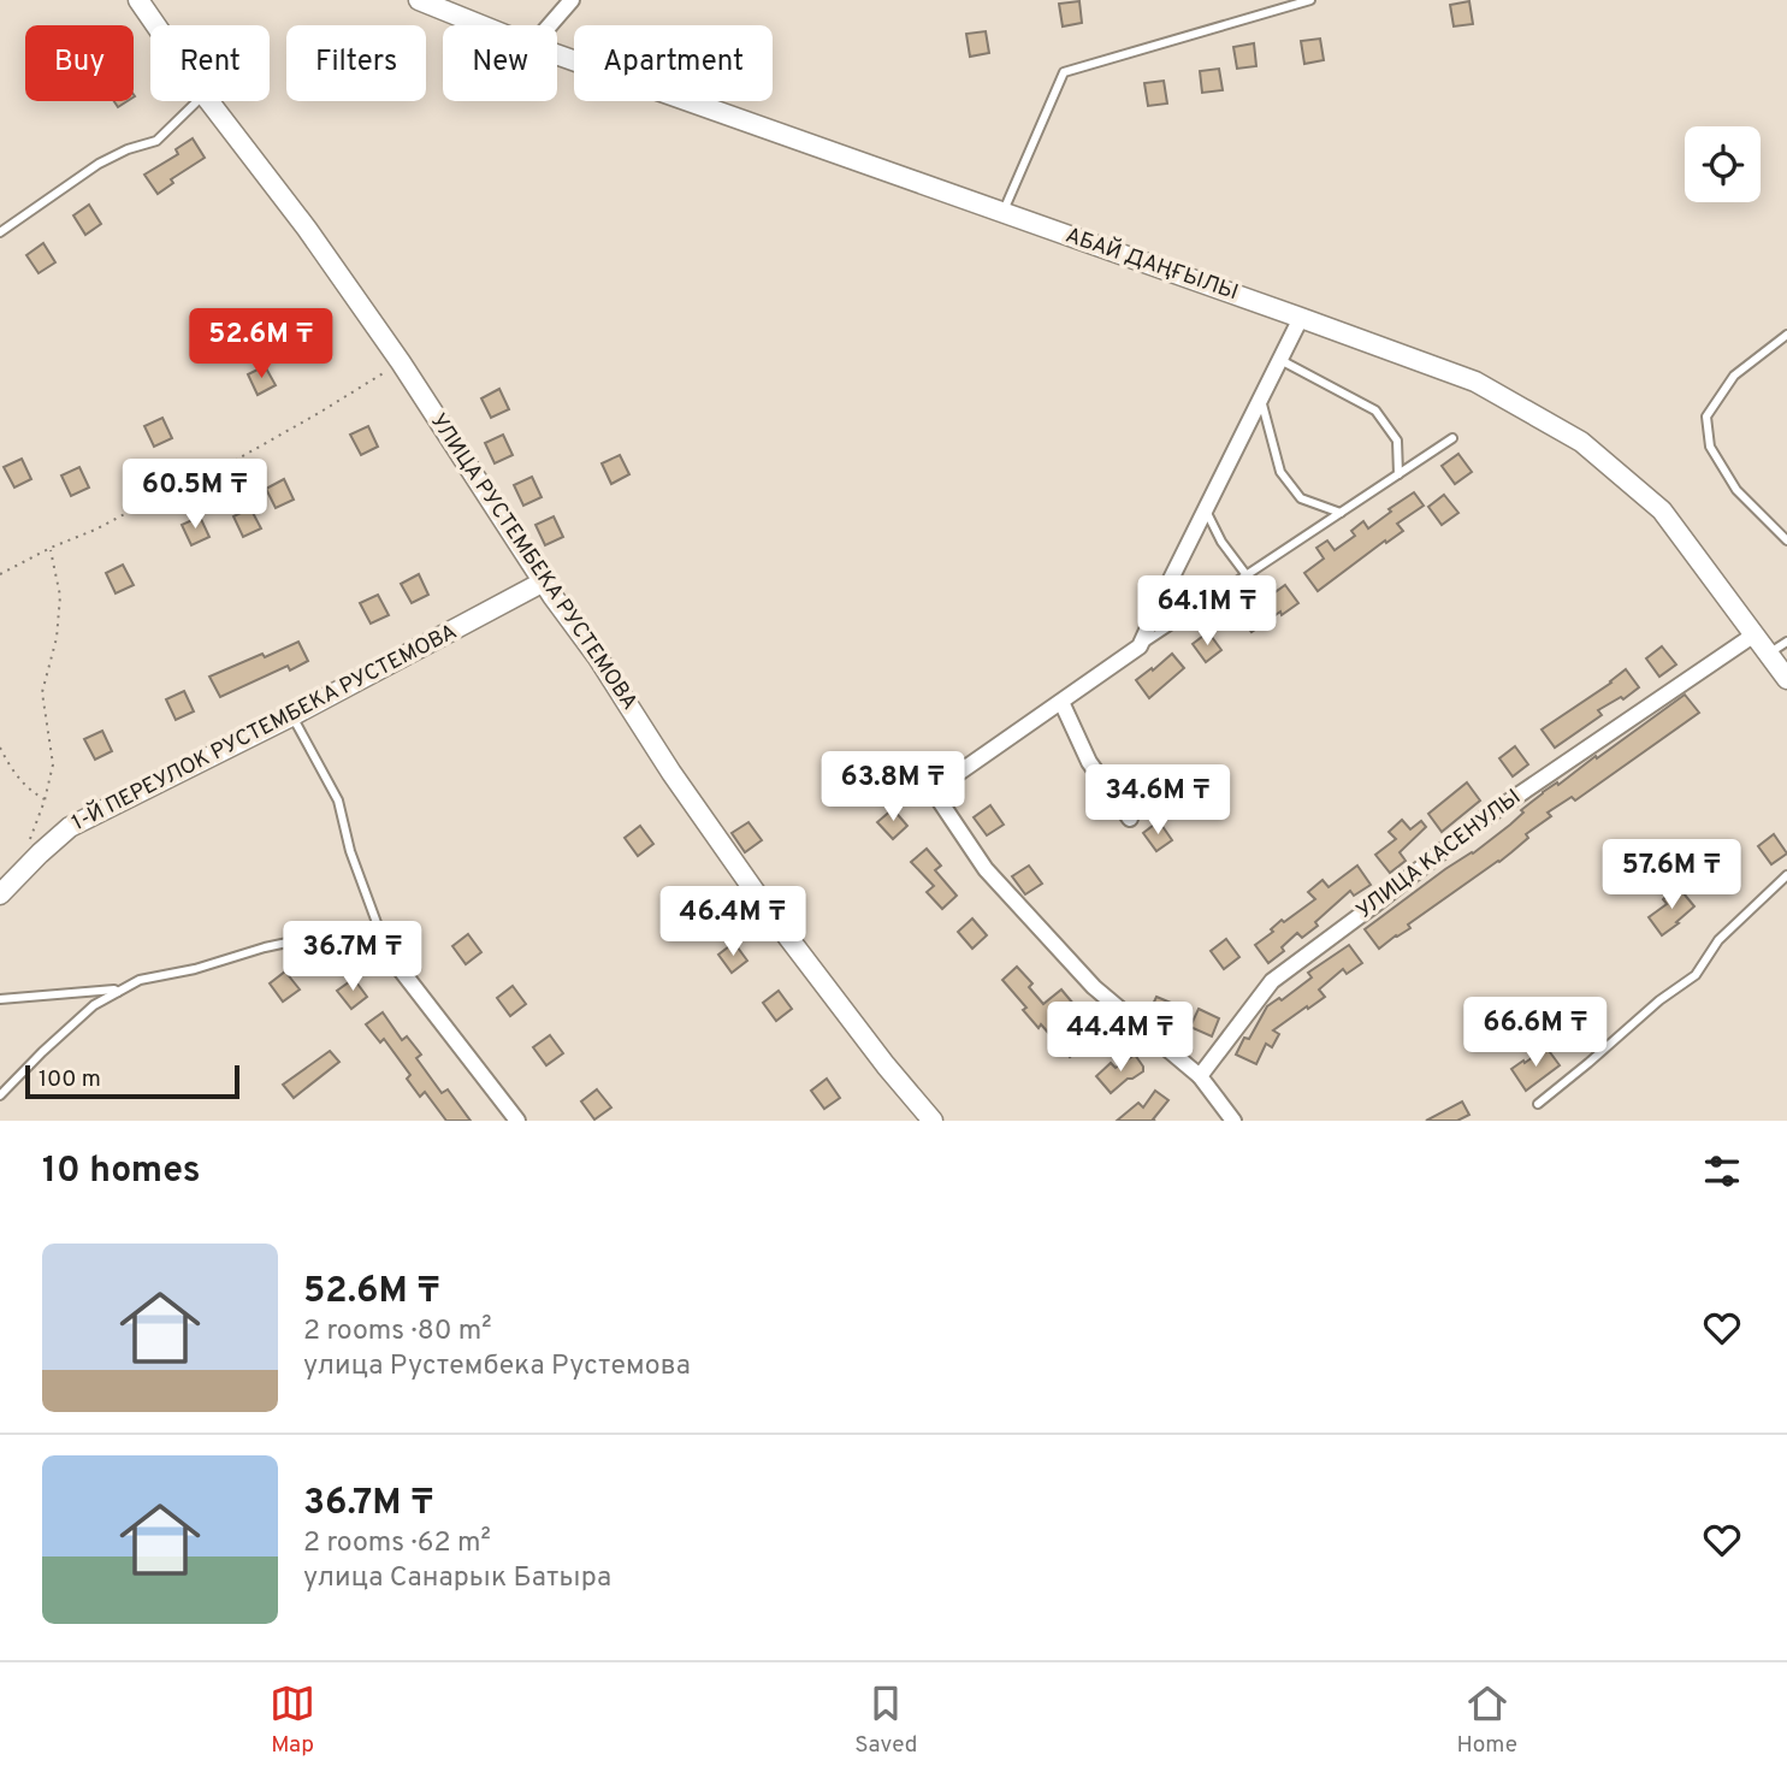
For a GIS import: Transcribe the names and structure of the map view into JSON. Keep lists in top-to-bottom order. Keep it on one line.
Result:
{"streets":{"street":["АБАЙ ДАҢҒЫЛЫ","УЛИЦА РУСТЕМБЕКА РУСТЕМОВА","1-Й ПЕРЕУЛОК РУСТЕМБЕКА РУСТЕМОВА","УЛИЦА КАСЕНУЛЫ"]},"crossings":[["АБАЙ ДАҢҒЫЛЫ","УЛИЦА КАСЕНУЛЫ"],["УЛИЦА РУСТЕМБЕКА РУСТЕМОВА","1-Й ПЕРЕУЛОК РУСТЕМБЕКА РУСТЕМОВА"]],"scale_bar":"100 m","page":{"chip":["Buy","Rent","Filters","New","Apartment"],"price":["52.6M ₸","60.5M ₸","64.1M ₸","63.8M ₸","34.6M ₸","57.6M ₸","46.4M ₸","36.7M ₸","66.6M ₸","44.4M ₸"],"scale":"100 m","heading":"10 homes","list":[{"name":"52.6M ₸","note":"2 rooms · 80 m² · улица Рустембека Рустемова"},{"name":"36.7M ₸","note":"2 rooms · 62 m² · улица Санарык Батыра"}],"tabs":["Map","Saved","Home"]}}
